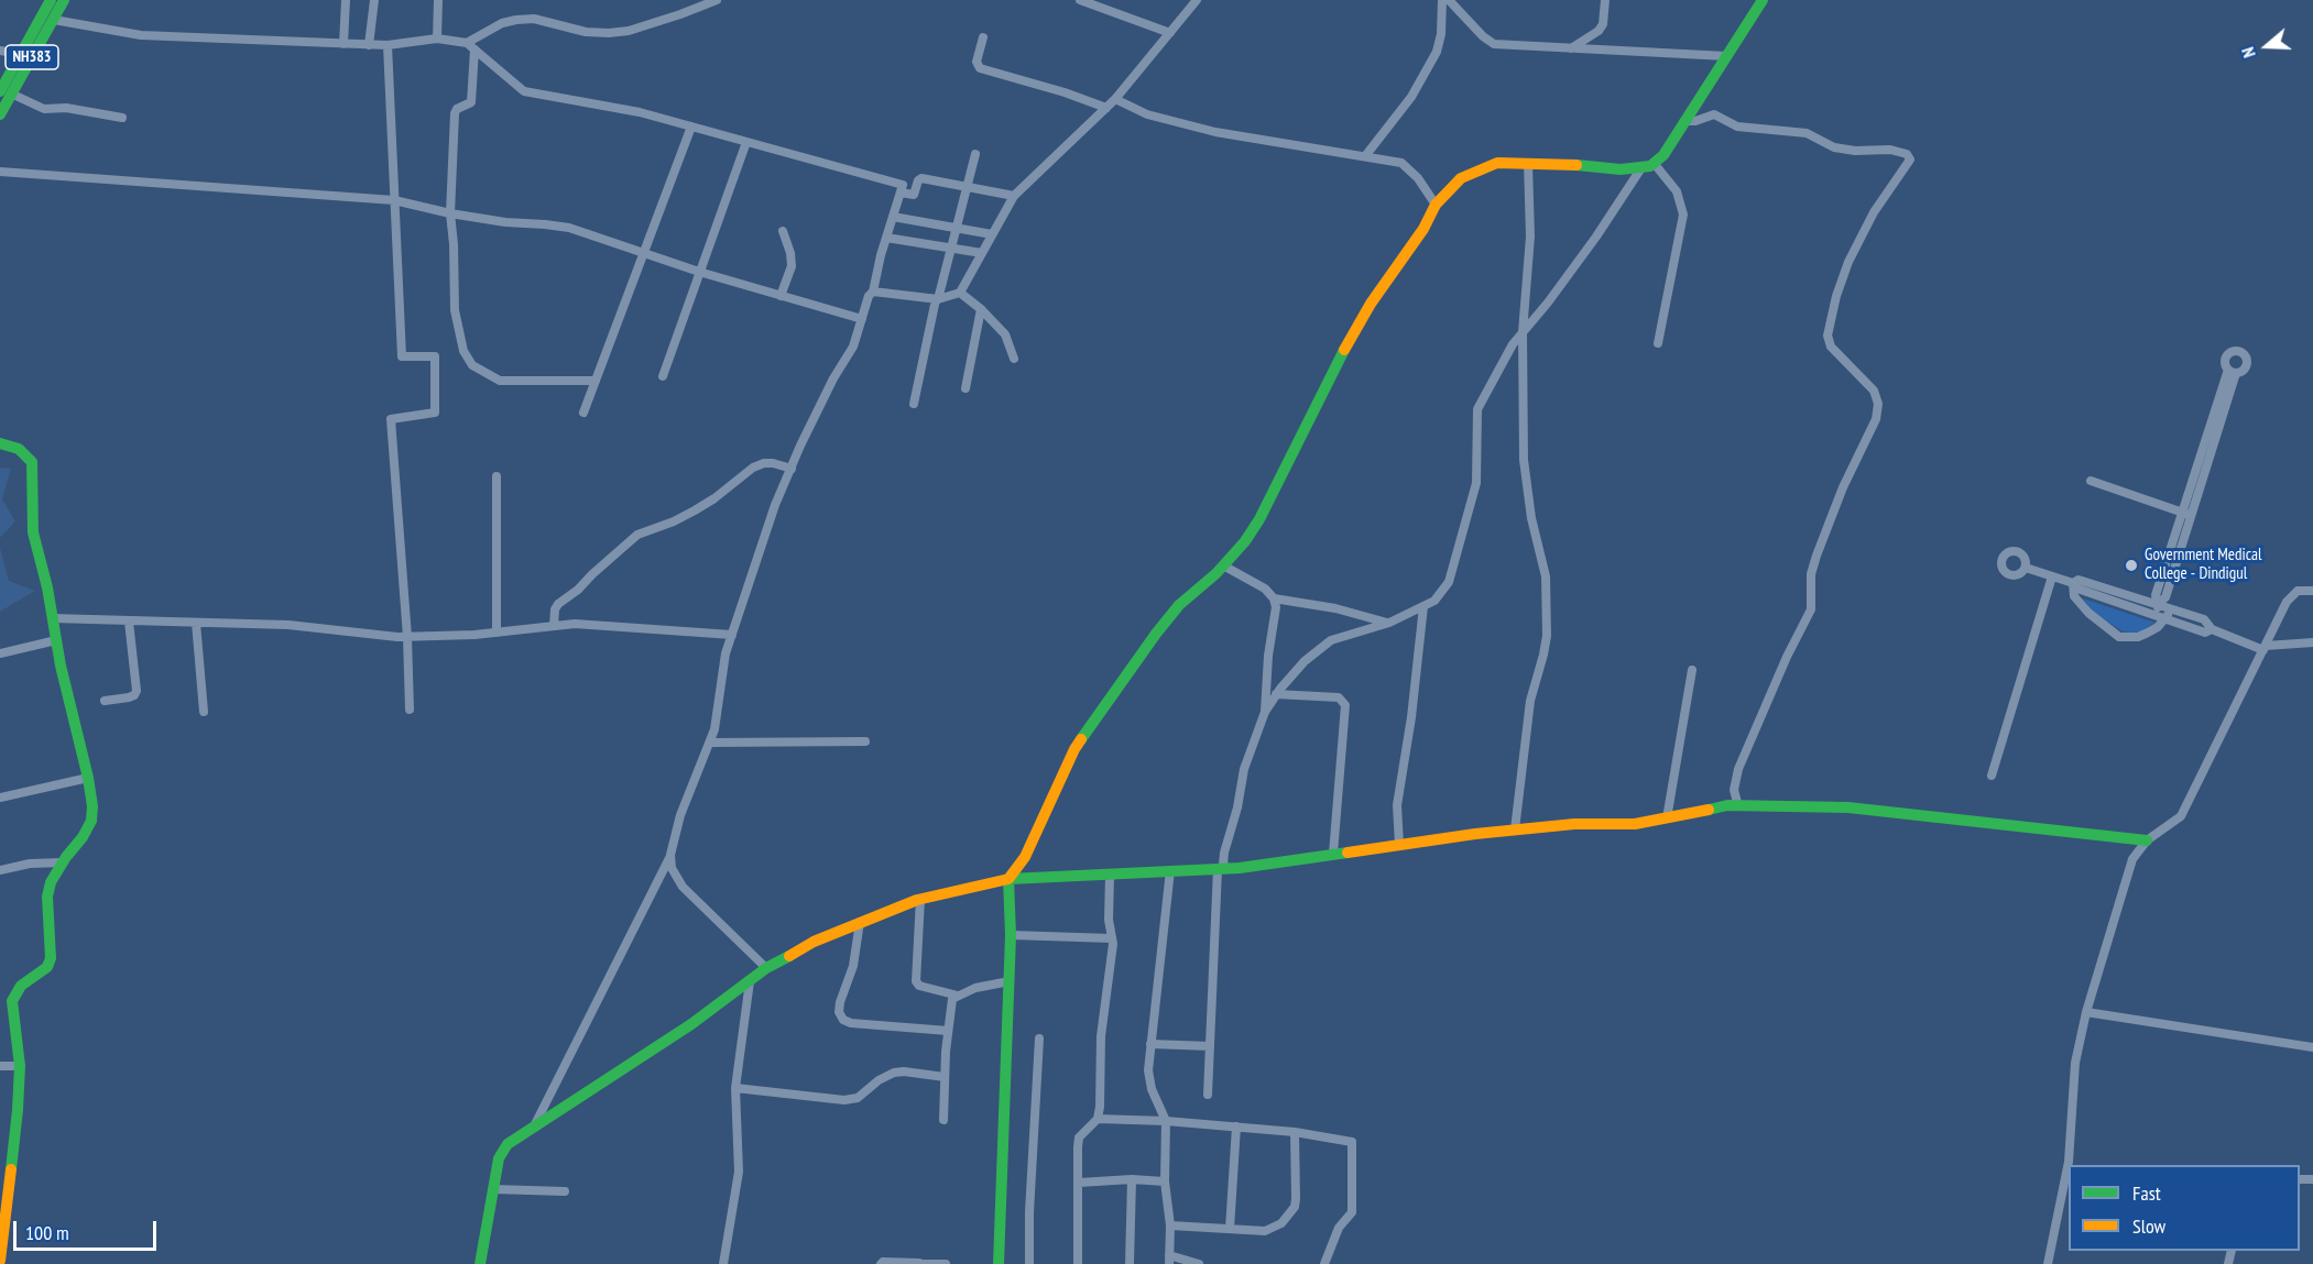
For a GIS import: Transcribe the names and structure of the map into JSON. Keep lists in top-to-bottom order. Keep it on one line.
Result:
{"streets":{"main road":["NH383"]},"places":["Government Medical College - Dindigul"],"legend":["Fast","Slow"],"scale_bar":"100 m","north":"left"}
